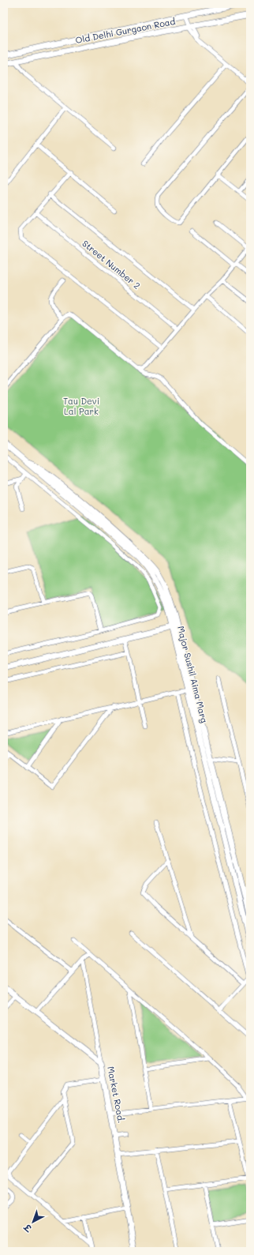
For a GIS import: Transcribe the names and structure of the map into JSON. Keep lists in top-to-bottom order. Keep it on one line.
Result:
{"streets":{"street":["Old Delhi Gurgaon Road","Street Number 2","Major Sushil Aima Marg","Market Road."]},"parks":["Tau Devi Lal Park"],"north":"bottom left"}
